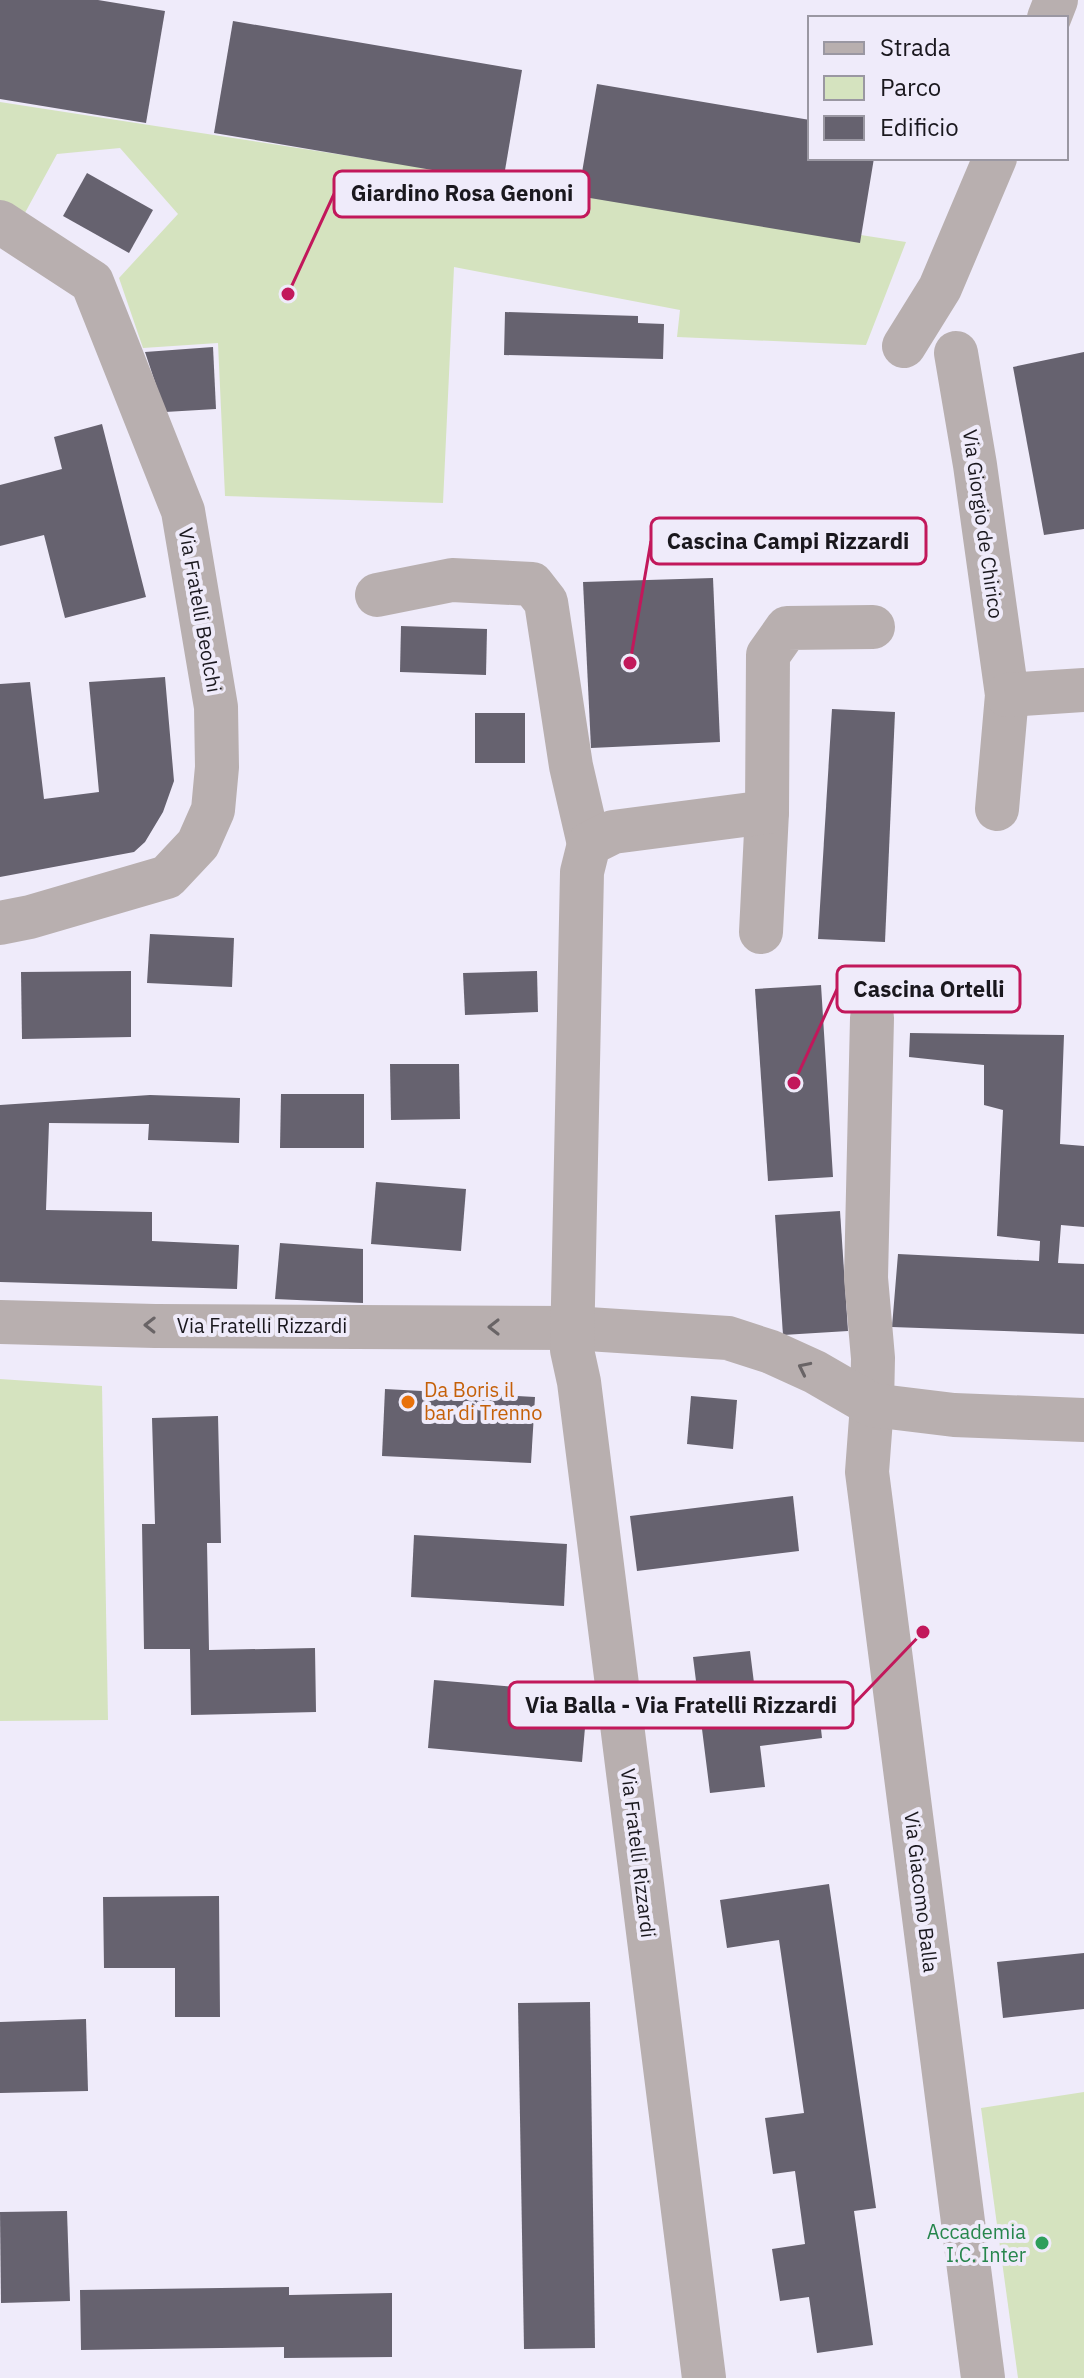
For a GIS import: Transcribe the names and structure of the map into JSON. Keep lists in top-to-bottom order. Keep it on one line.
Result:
{"streets":{"street":["Via Giorgio de Chirico","Via Fratelli Beolchi","Via Fratelli Rizzardi","Via Giacomo Balla"]},"crossings":[["Via Fratelli Rizzardi","Via Giacomo Balla"]],"one_way":["Via Fratelli Rizzardi"],"places":["Giardino Rosa Genoni","Cascina Campi Rizzardi","Cascina Ortelli","Da Boris il bar di Trenno","Via Balla - Via Fratelli Rizzardi","Accademia I.C. Inter"],"legend":["Strada","Parco","Edificio"]}
